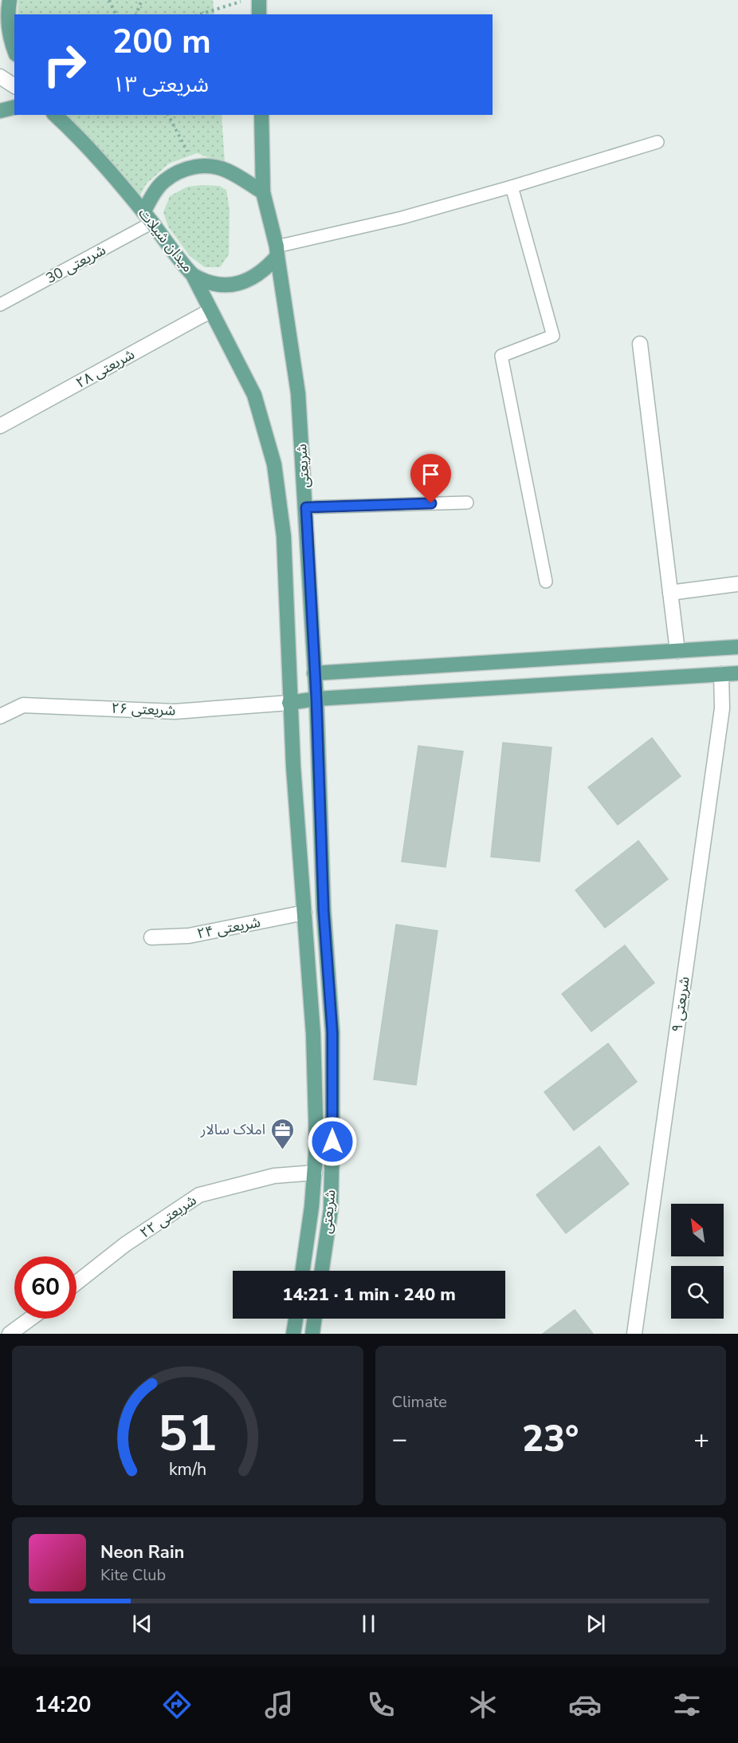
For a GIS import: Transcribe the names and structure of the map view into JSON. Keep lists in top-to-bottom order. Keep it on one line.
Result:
{"streets":{"main road":["میدان شیلات","شریعتی"],"street":["شریعتی ۲۸","شریعتی ۲۶","شریعتی ۲۴","شریعتی ۹","شریعتی ۲۲"],"lane":["شریعتی 30"]},"crossings":[["میدان شیلات","شریعتی 30"],["میدان شیلات","شریعتی"],["شریعتی 30","شریعتی"],["شریعتی ۲۸","شریعتی"],["شریعتی","شریعتی ۲۶"],["شریعتی","شریعتی ۲۴"],["شریعتی","شریعتی ۲۲"]],"places":{"office":["املاک سالار"]},"north":"top left","page":{"turn":["200 m","شریعتی ۱۳"],"limit":"60","trip":"14:21 · 1 min · 240 m","tile":"Climate","heat":["−","23°","+"],"song":["Neon Rain","Kite Club"],"tabs":"14:20","gauge":["51","km/h"]}}
